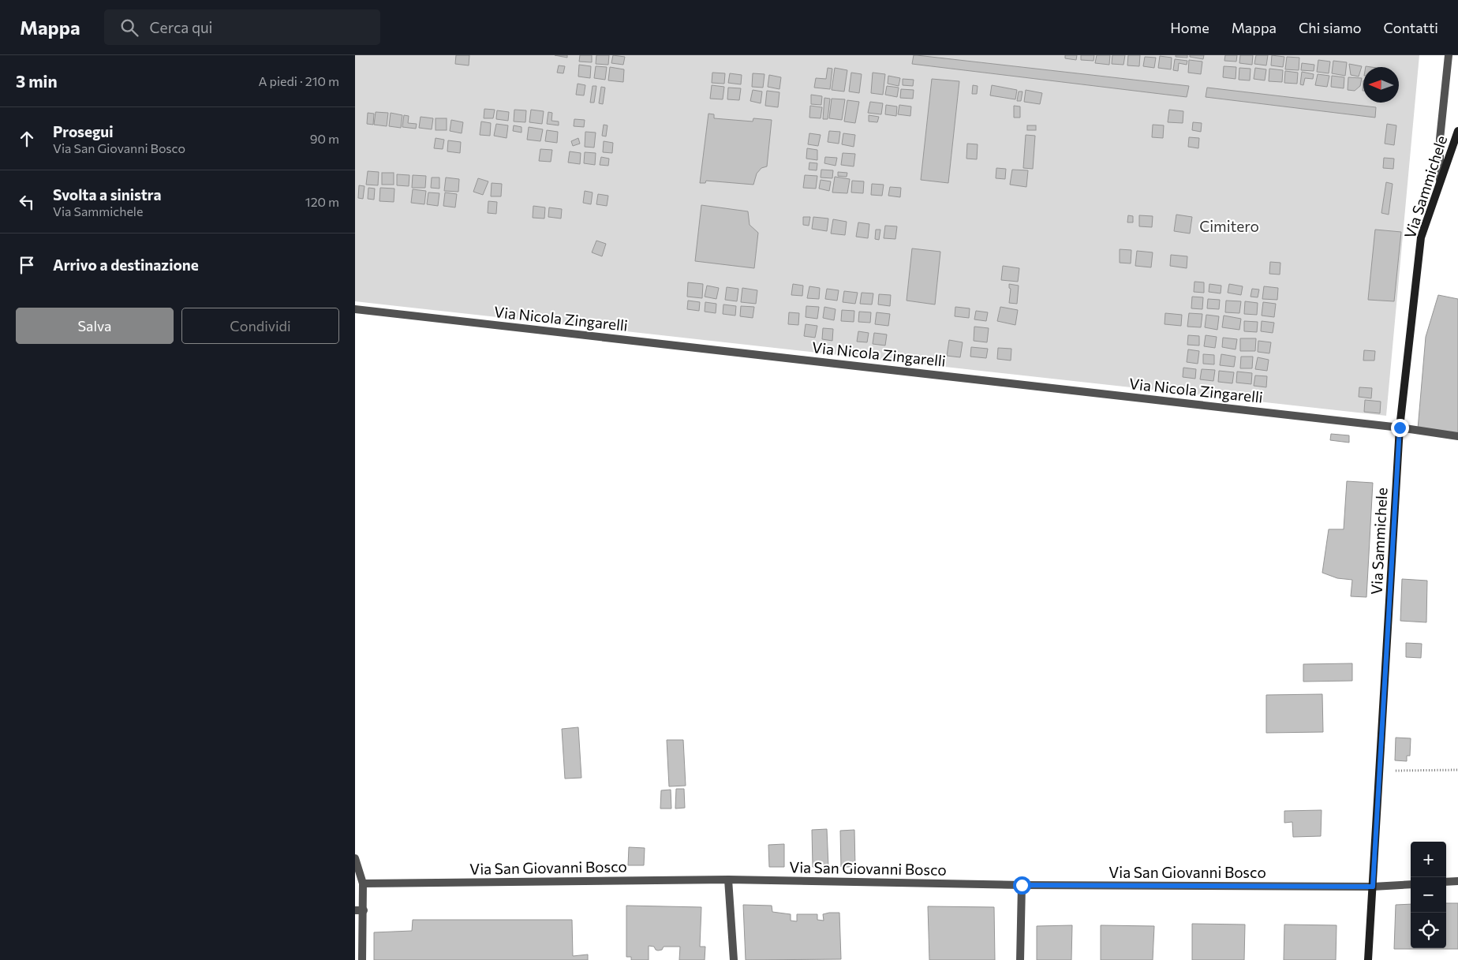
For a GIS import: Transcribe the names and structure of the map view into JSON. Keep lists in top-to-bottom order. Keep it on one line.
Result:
{"streets":{"street":["Via Sammichele","Via Nicola Zingarelli","Via San Giovanni Bosco"]},"crossings":[["Via Sammichele","Via Nicola Zingarelli"],["Via Sammichele","Via San Giovanni Bosco"]],"parks":["Cimitero"],"north":"left","page":{"header":"Mappa","search":"Cerca qui","nav":["Home","Mappa","Chi siamo","Contatti"],"heading":["3 min","A piedi · 210 m"],"list":[["Prosegui","Via San Giovanni Bosco","90 m"],["Svolta a sinistra","Via Sammichele","120 m"],"Arrivo a destinazione"],"buttons":["Salva","Condividi"],"map_buttons":["+","−"]}}
